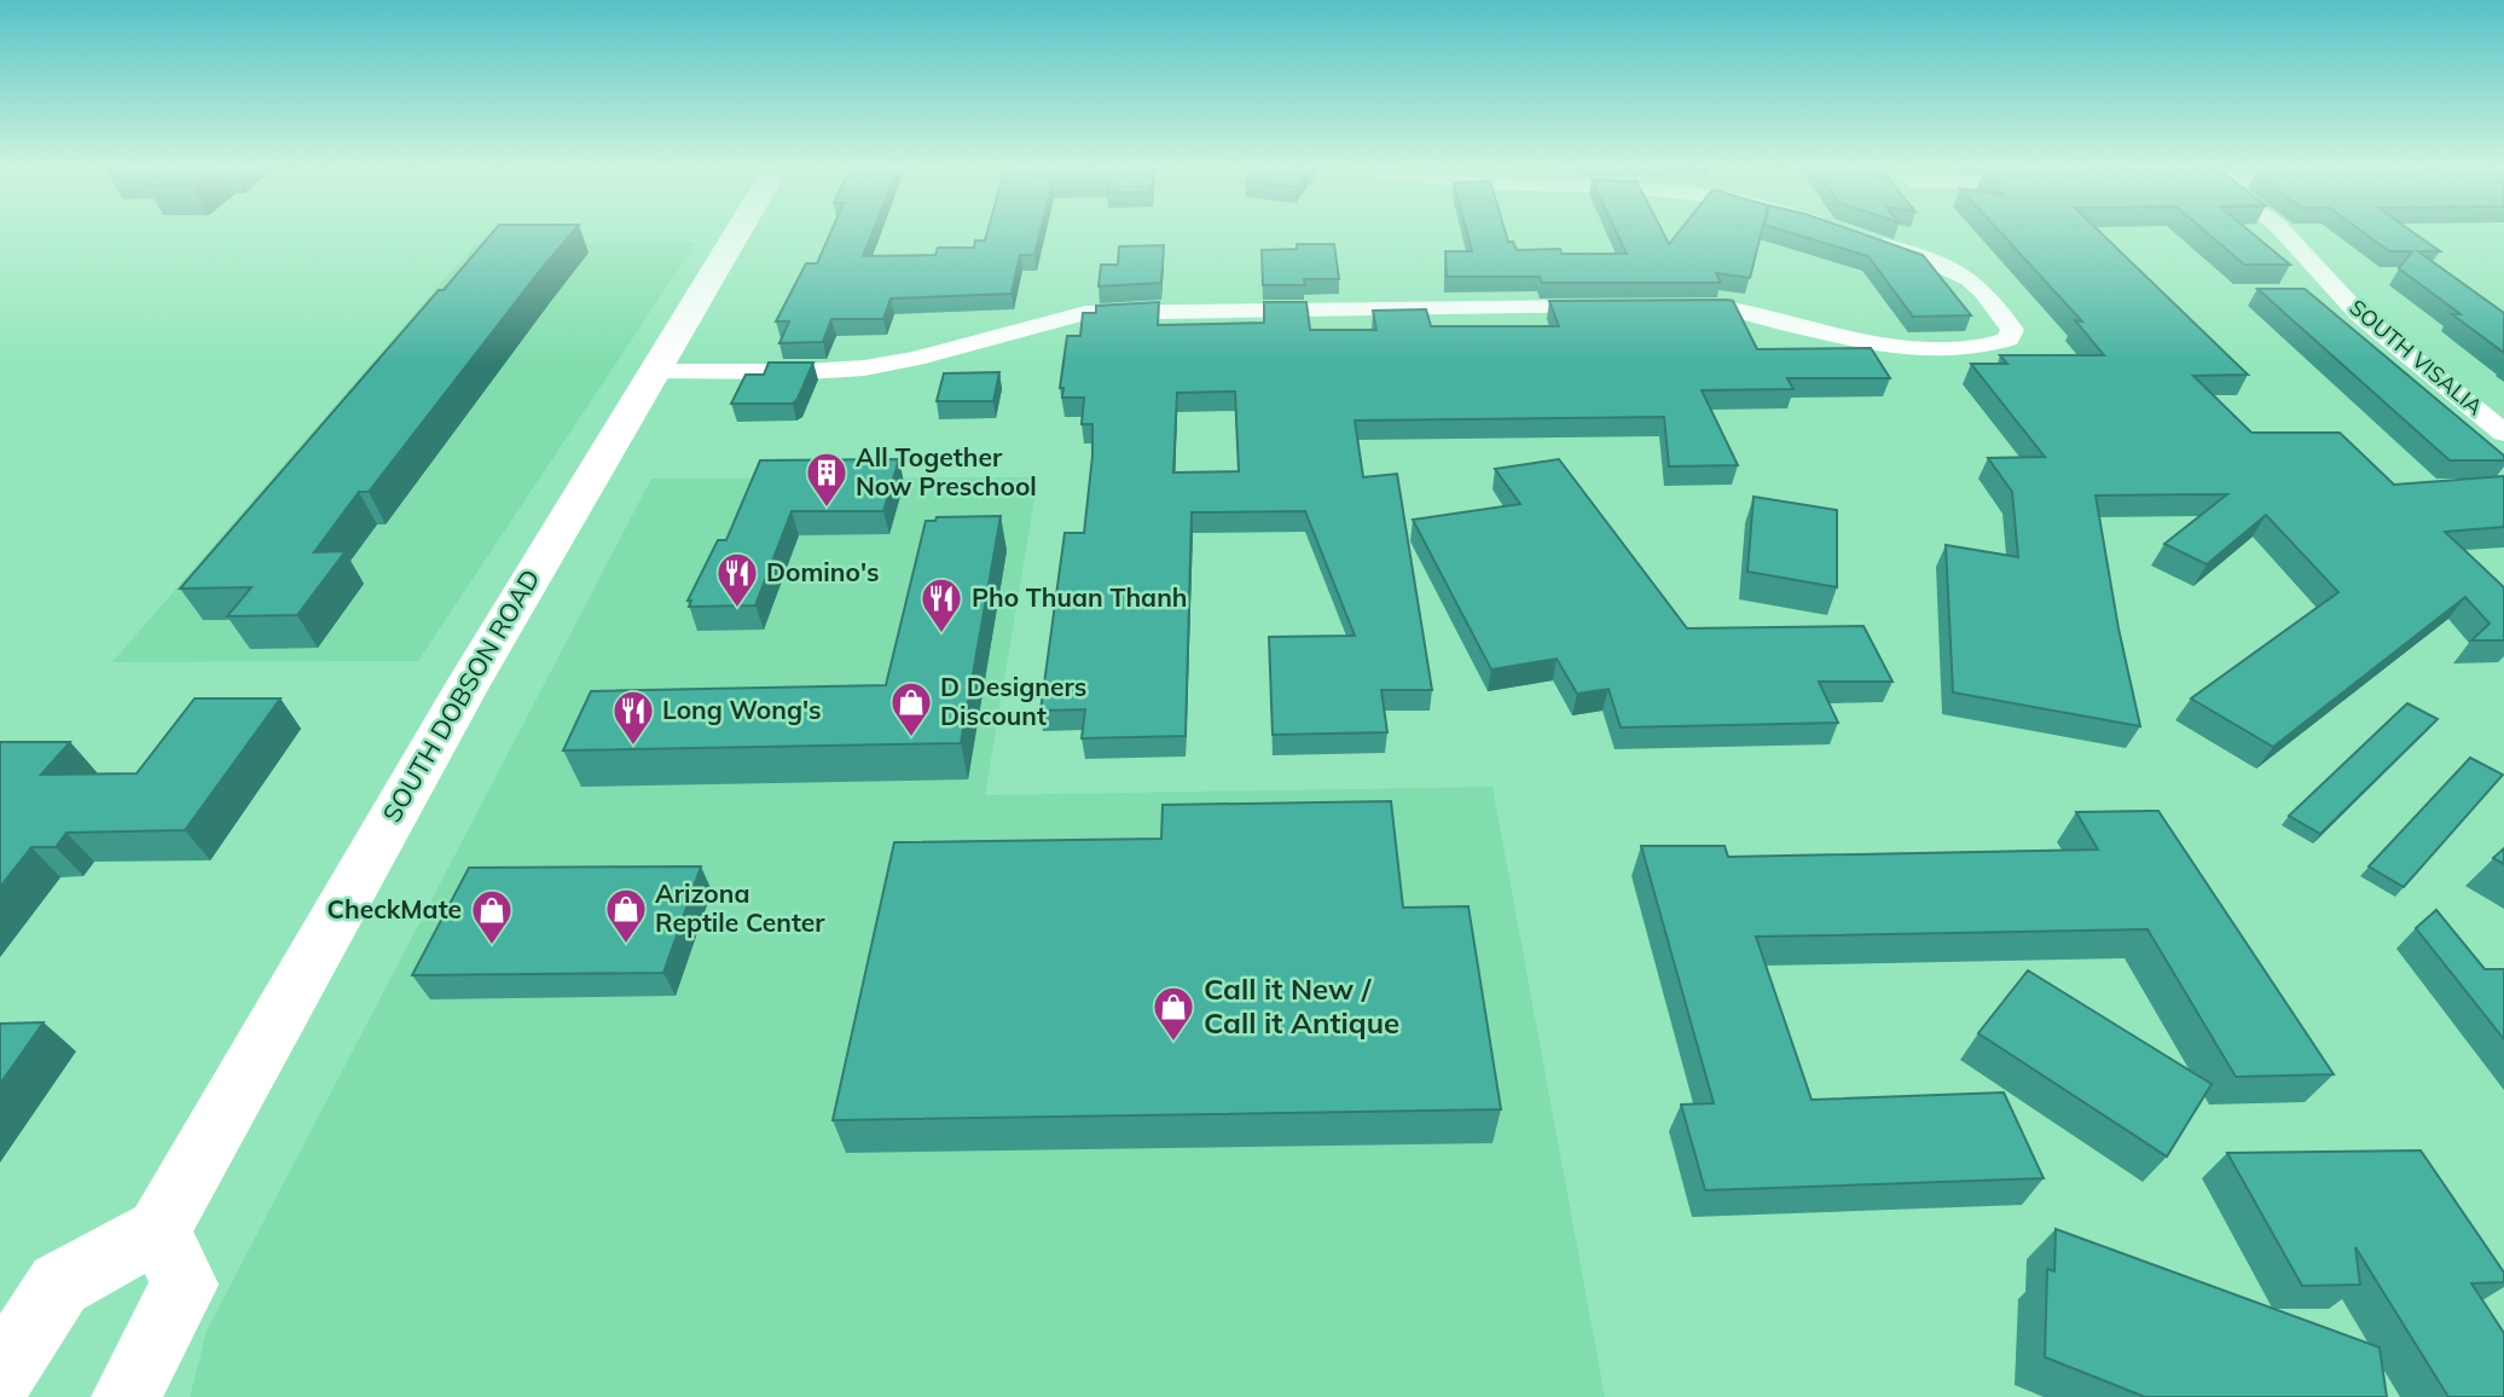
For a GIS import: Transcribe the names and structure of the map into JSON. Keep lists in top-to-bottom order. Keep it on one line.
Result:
{"streets":{"main road":["SOUTH DOBSON ROAD"],"street":["SOUTH VISALIA"]},"places":{"building":["All Together Now Preschool"],"restaurant":["Domino's","Pho Thuan Thanh","Long Wong's"],"shop":["D Designers Discount","Arizona Reptile Center","CheckMate","Call it New / Call it Antique"]}}
